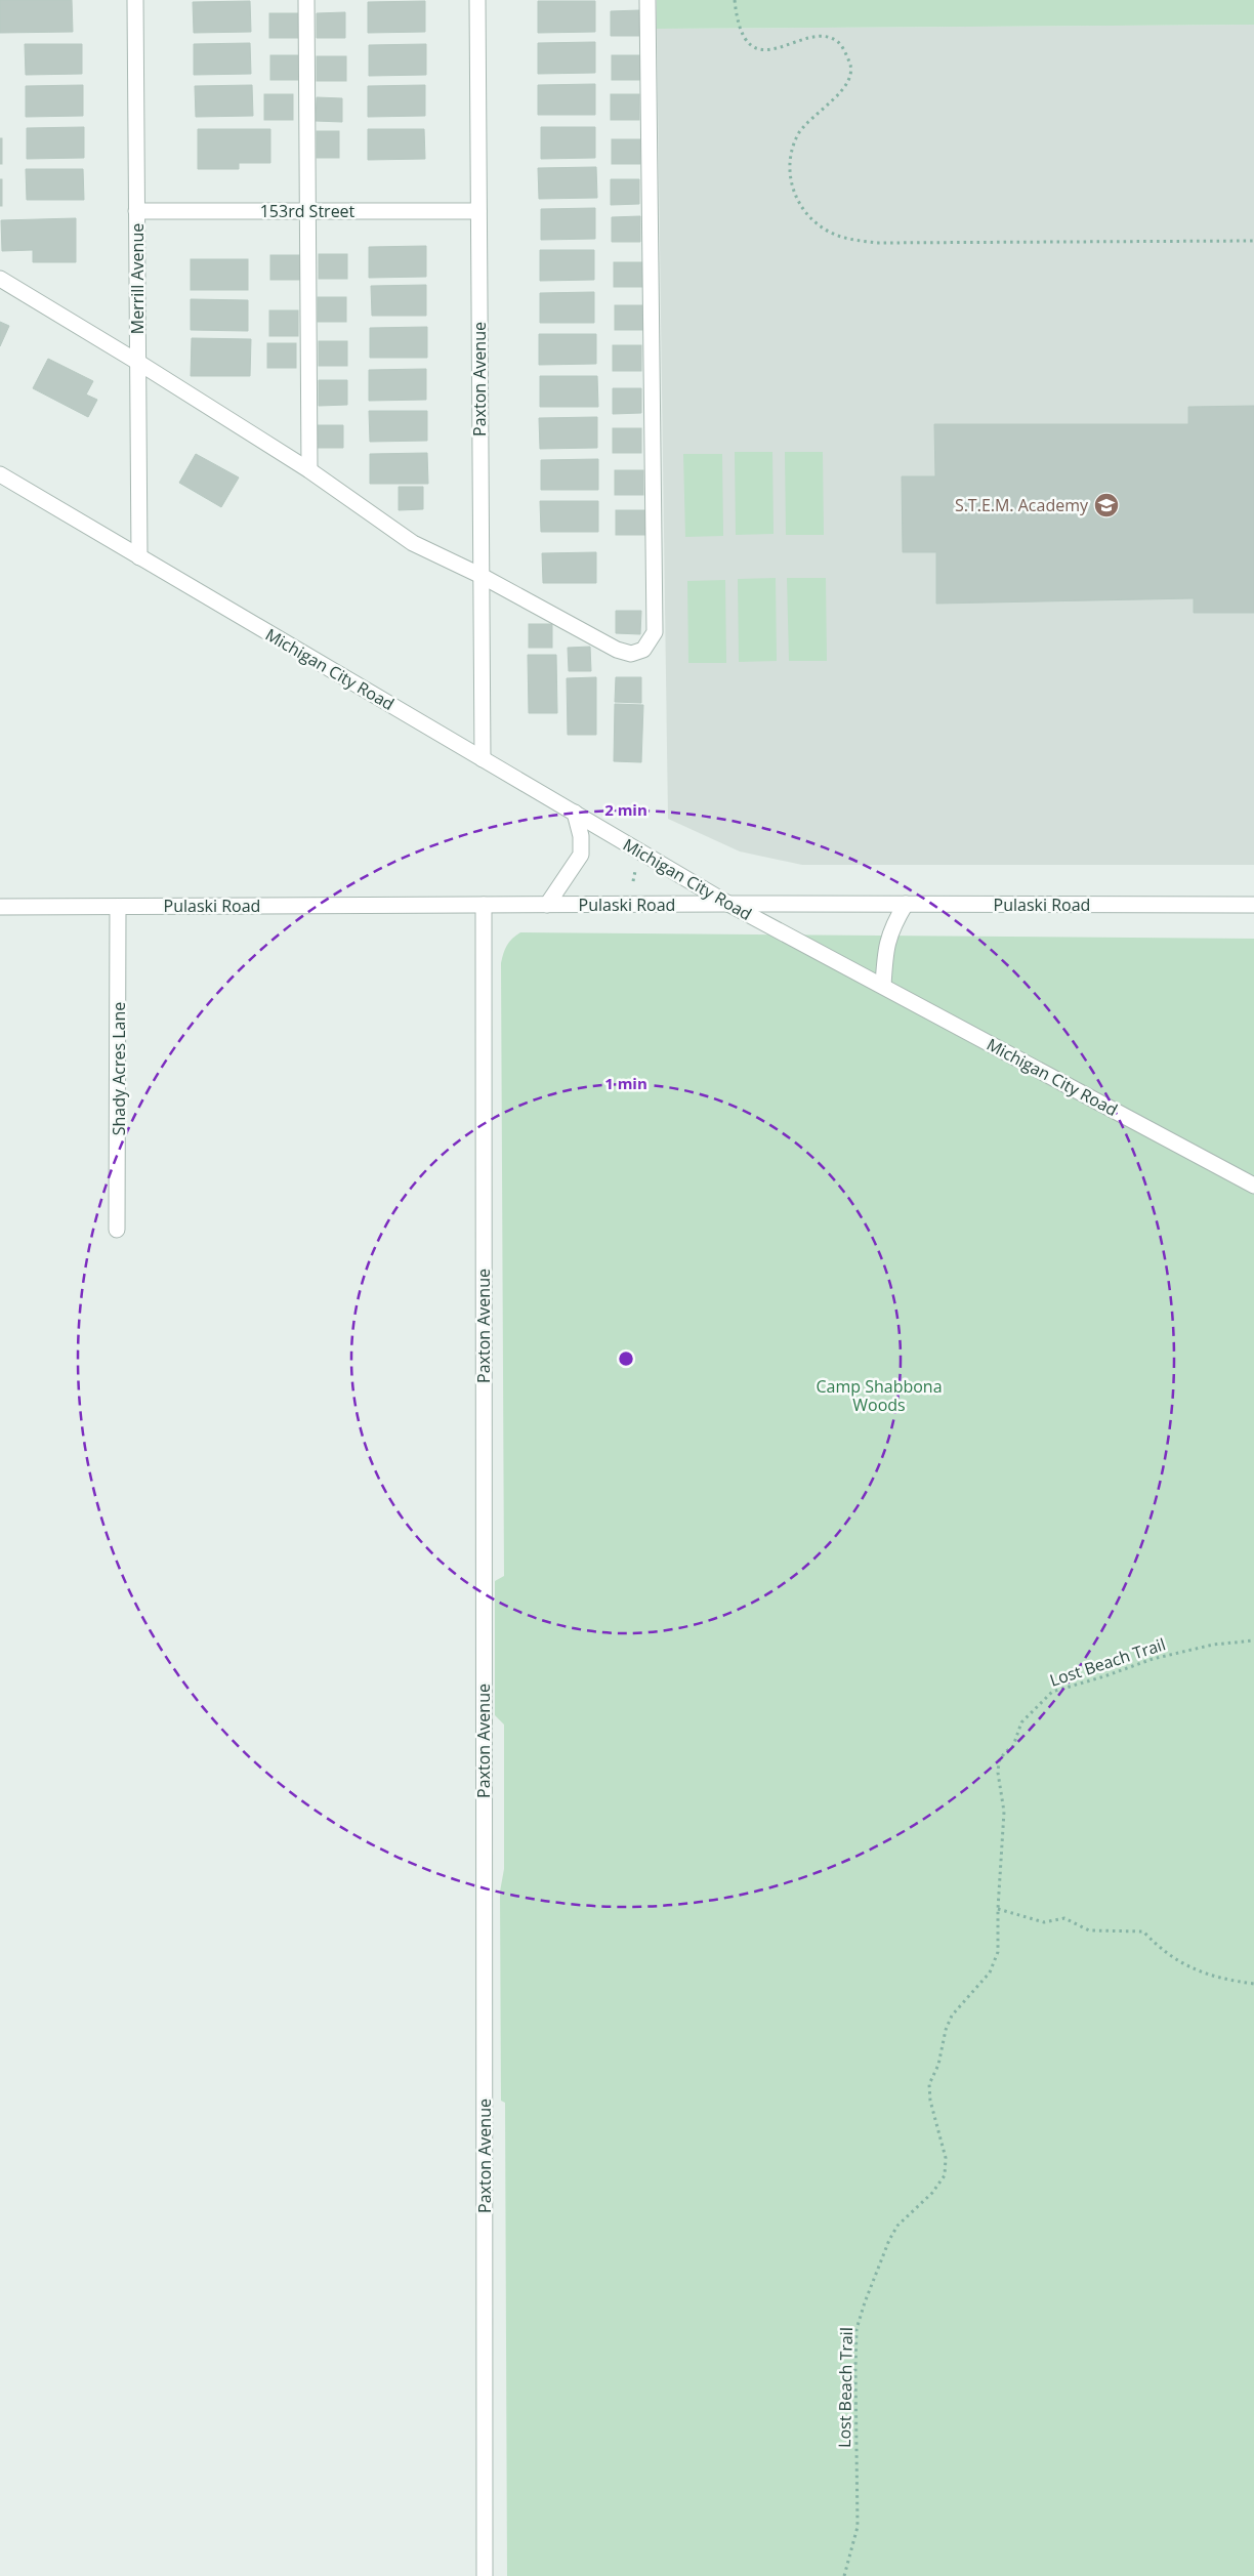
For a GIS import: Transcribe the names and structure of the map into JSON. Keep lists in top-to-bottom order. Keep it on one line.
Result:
{"streets":{"street":["153rd Street","Merrill Avenue","Paxton Avenue","Michigan City Road","Pulaski Road","Shady Acres Lane"],"path":["Lost Beach Trail"]},"crossings":[["153rd Street","Merrill Avenue"],["153rd Street","Paxton Avenue"],["Merrill Avenue","Michigan City Road"],["Paxton Avenue","Michigan City Road"],["Paxton Avenue","Pulaski Road"],["Michigan City Road","Pulaski Road"],["Pulaski Road","Shady Acres Lane"]],"parks":["Camp Shabbona Woods"],"places":{"school or university":["S.T.E.M. Academy"]},"rings":["2 min","1 min"]}
